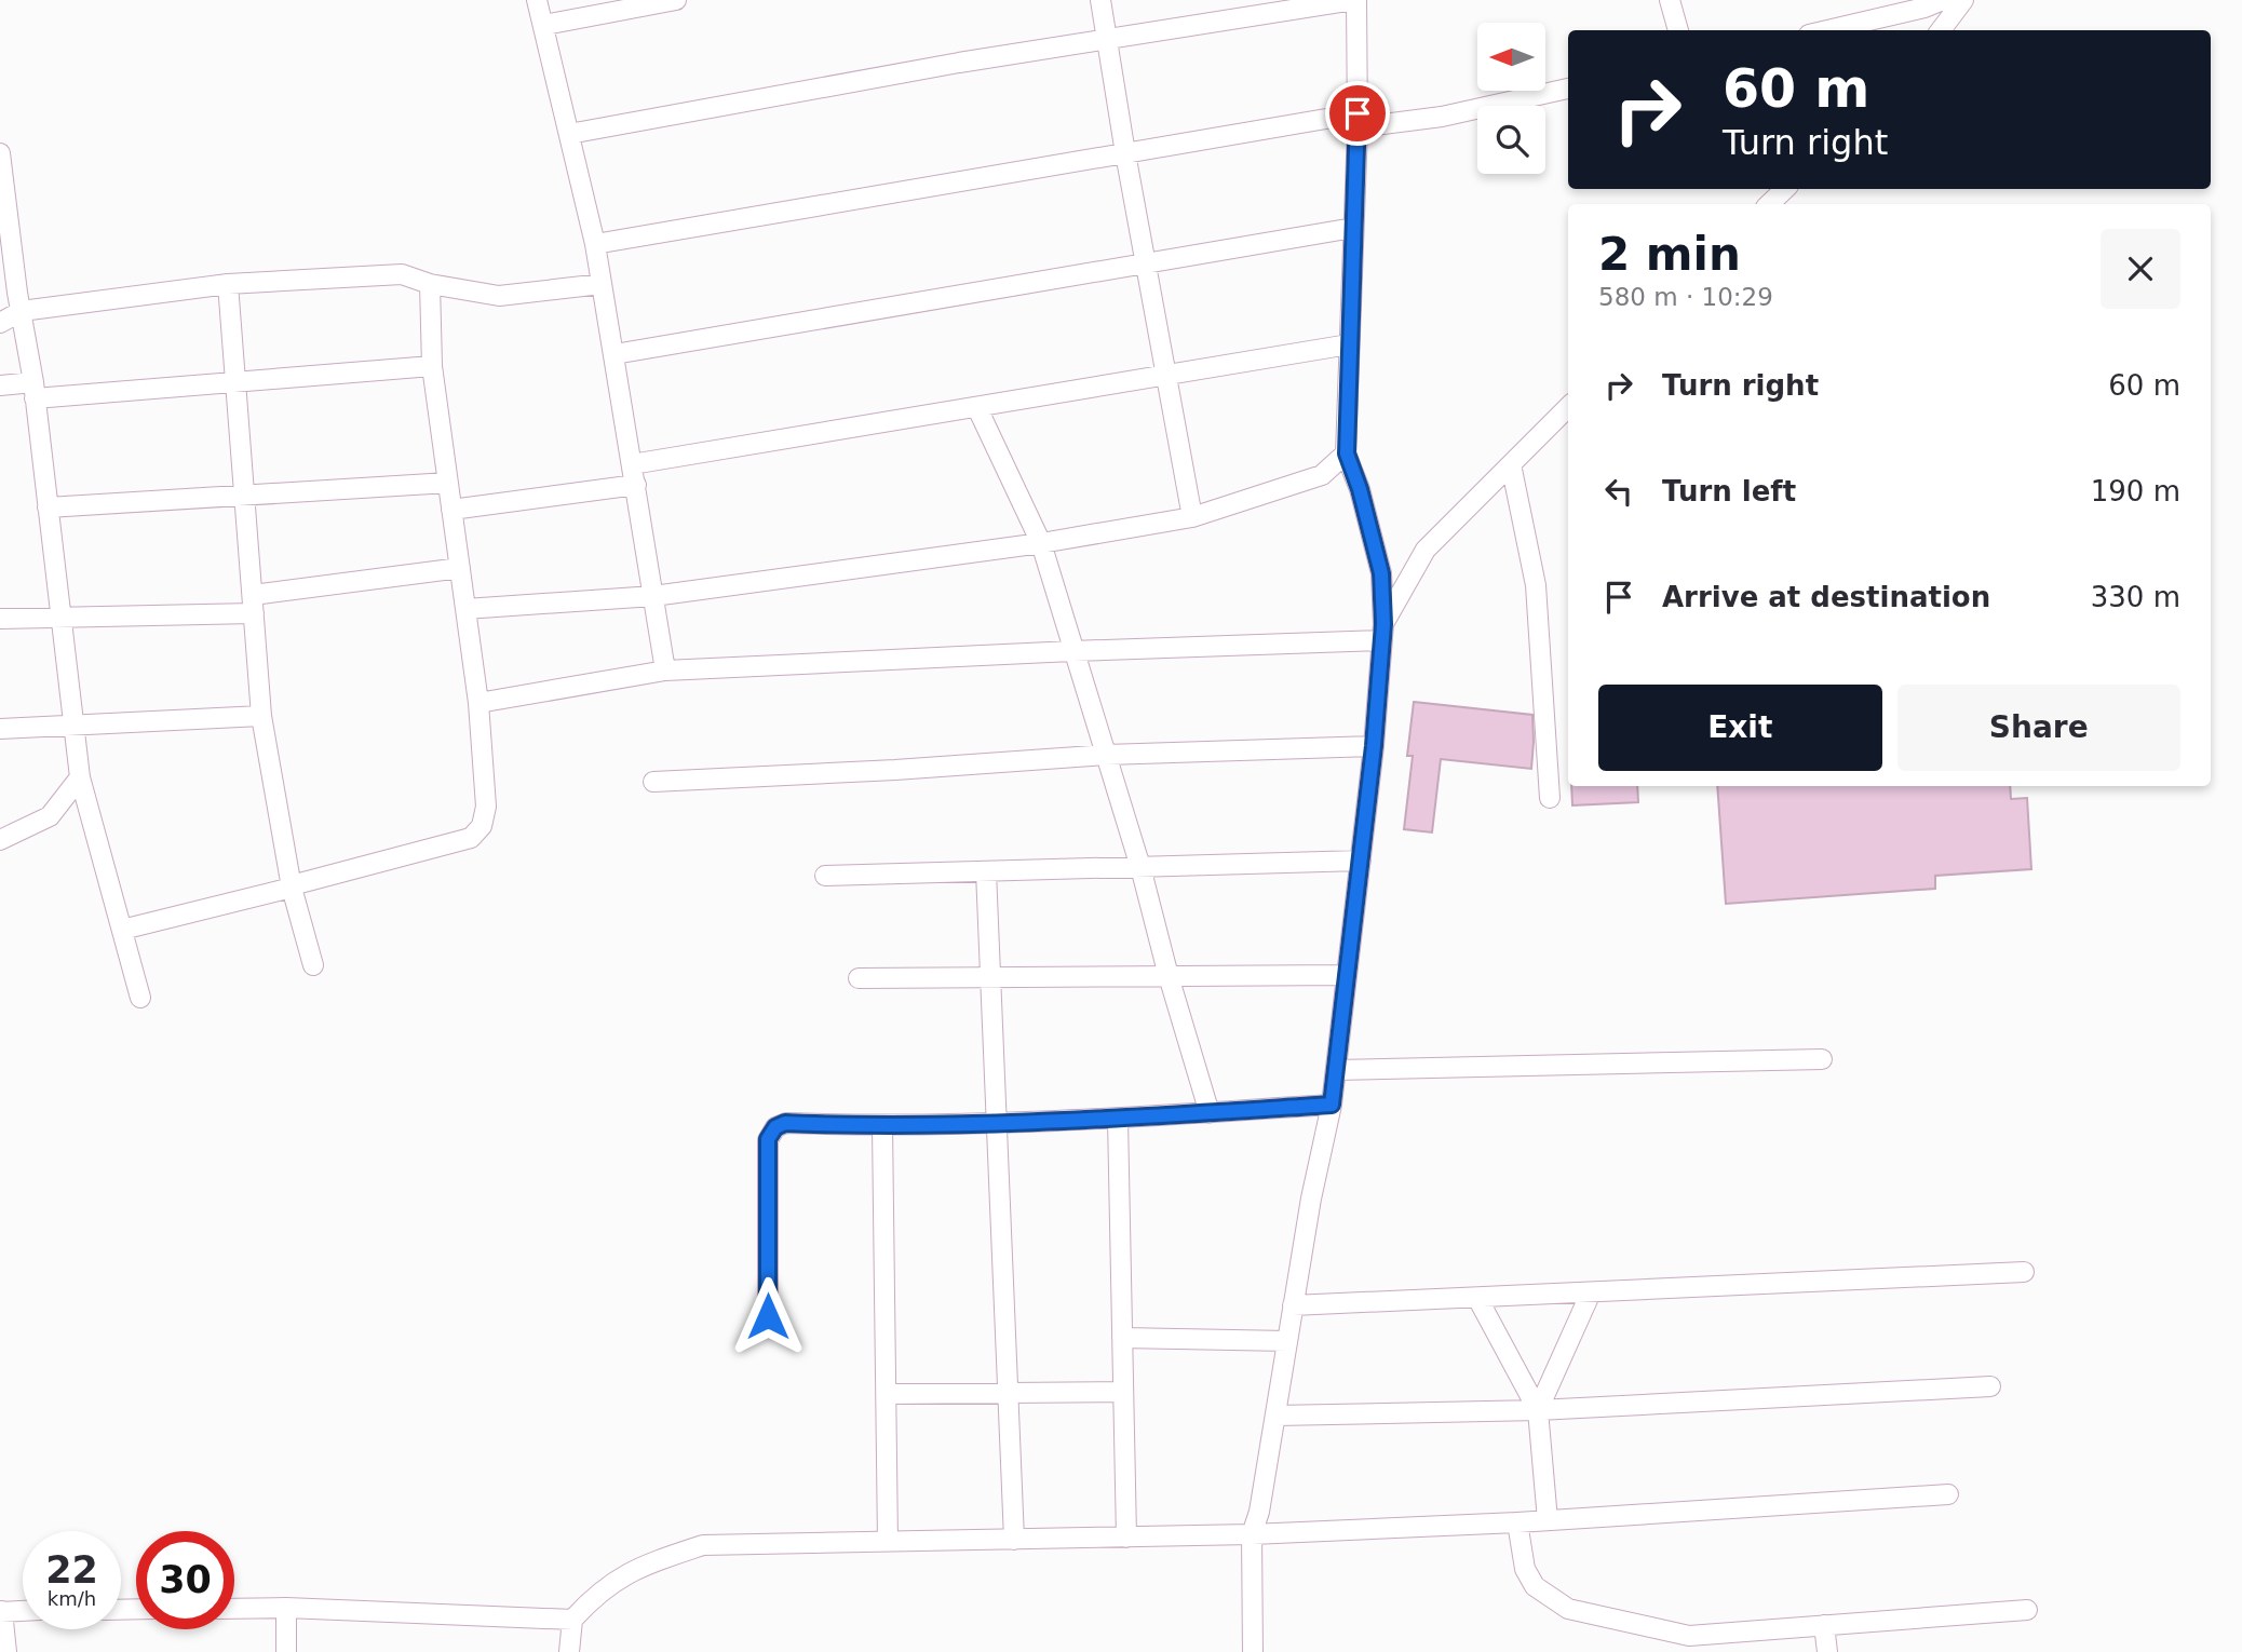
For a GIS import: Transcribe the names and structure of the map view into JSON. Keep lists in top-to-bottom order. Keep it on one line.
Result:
{"north":"left","page":{"turn":["60 m","Turn right"],"heading":["2 min","580 m · 10:29"],"list":[{"name":"Turn right","value":"60 m"},{"name":"Turn left","value":"190 m"},{"name":"Arrive at destination","value":"330 m"}],"buttons":["Exit","Share"],"speed":"22 km/h","limit":"30"}}
